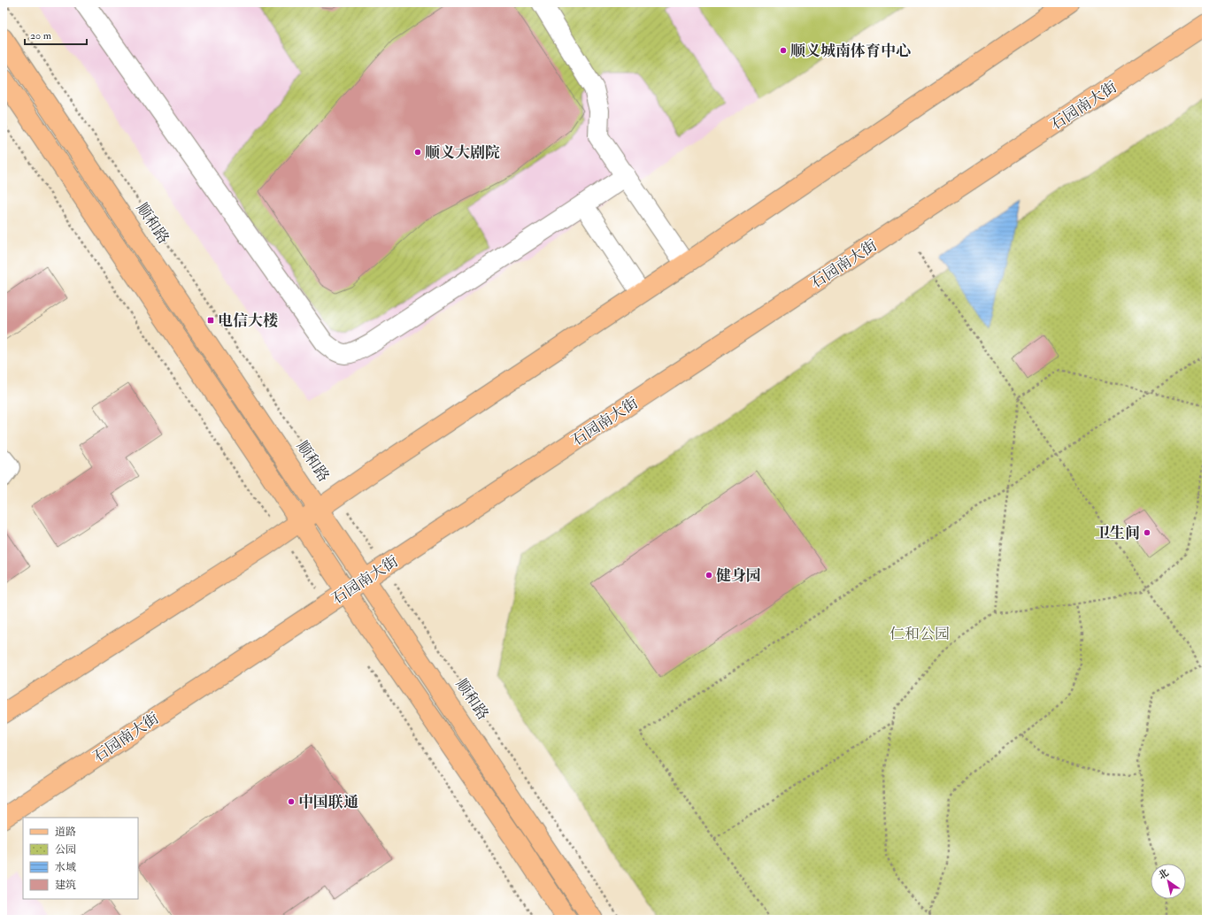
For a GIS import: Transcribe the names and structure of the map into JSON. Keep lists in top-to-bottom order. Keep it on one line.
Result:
{"streets":{"main road":["石园南大街","顺和路"]},"crossings":[["石园南大街","顺和路"]],"parks":["仁和公园"],"places":{"other":["顺义城南体育中心","顺义大剧院","卫生间","健身园","中国联通"],"transit":["电信大楼"]},"legend":["道路","公园","水域","建筑"],"scale_bar":"20 m","north":"top left"}
